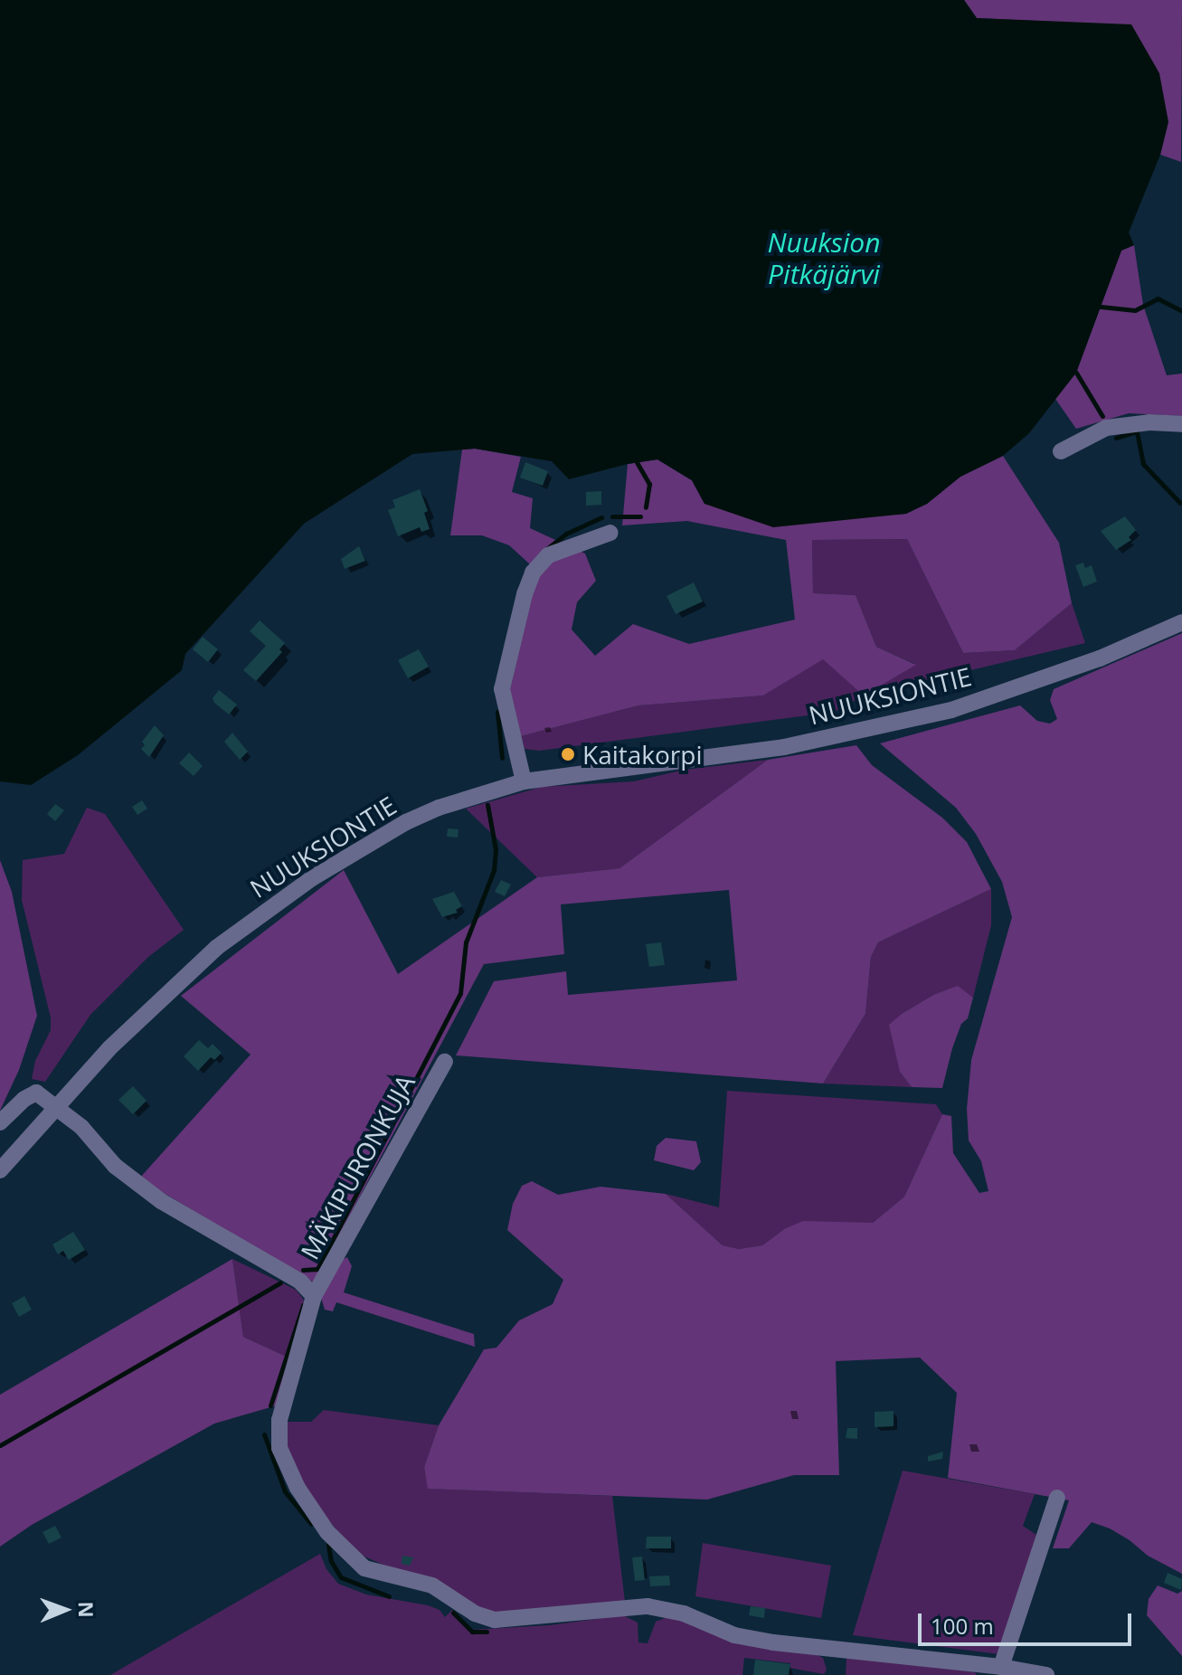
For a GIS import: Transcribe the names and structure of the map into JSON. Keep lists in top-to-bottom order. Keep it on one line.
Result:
{"streets":{"street":["NUUKSIONTIE","MÄKIPURONKUJA"]},"water":["Nuuksion Pitkäjärvi"],"places":["Kaitakorpi"],"scale_bar":"100 m","north":"right"}
